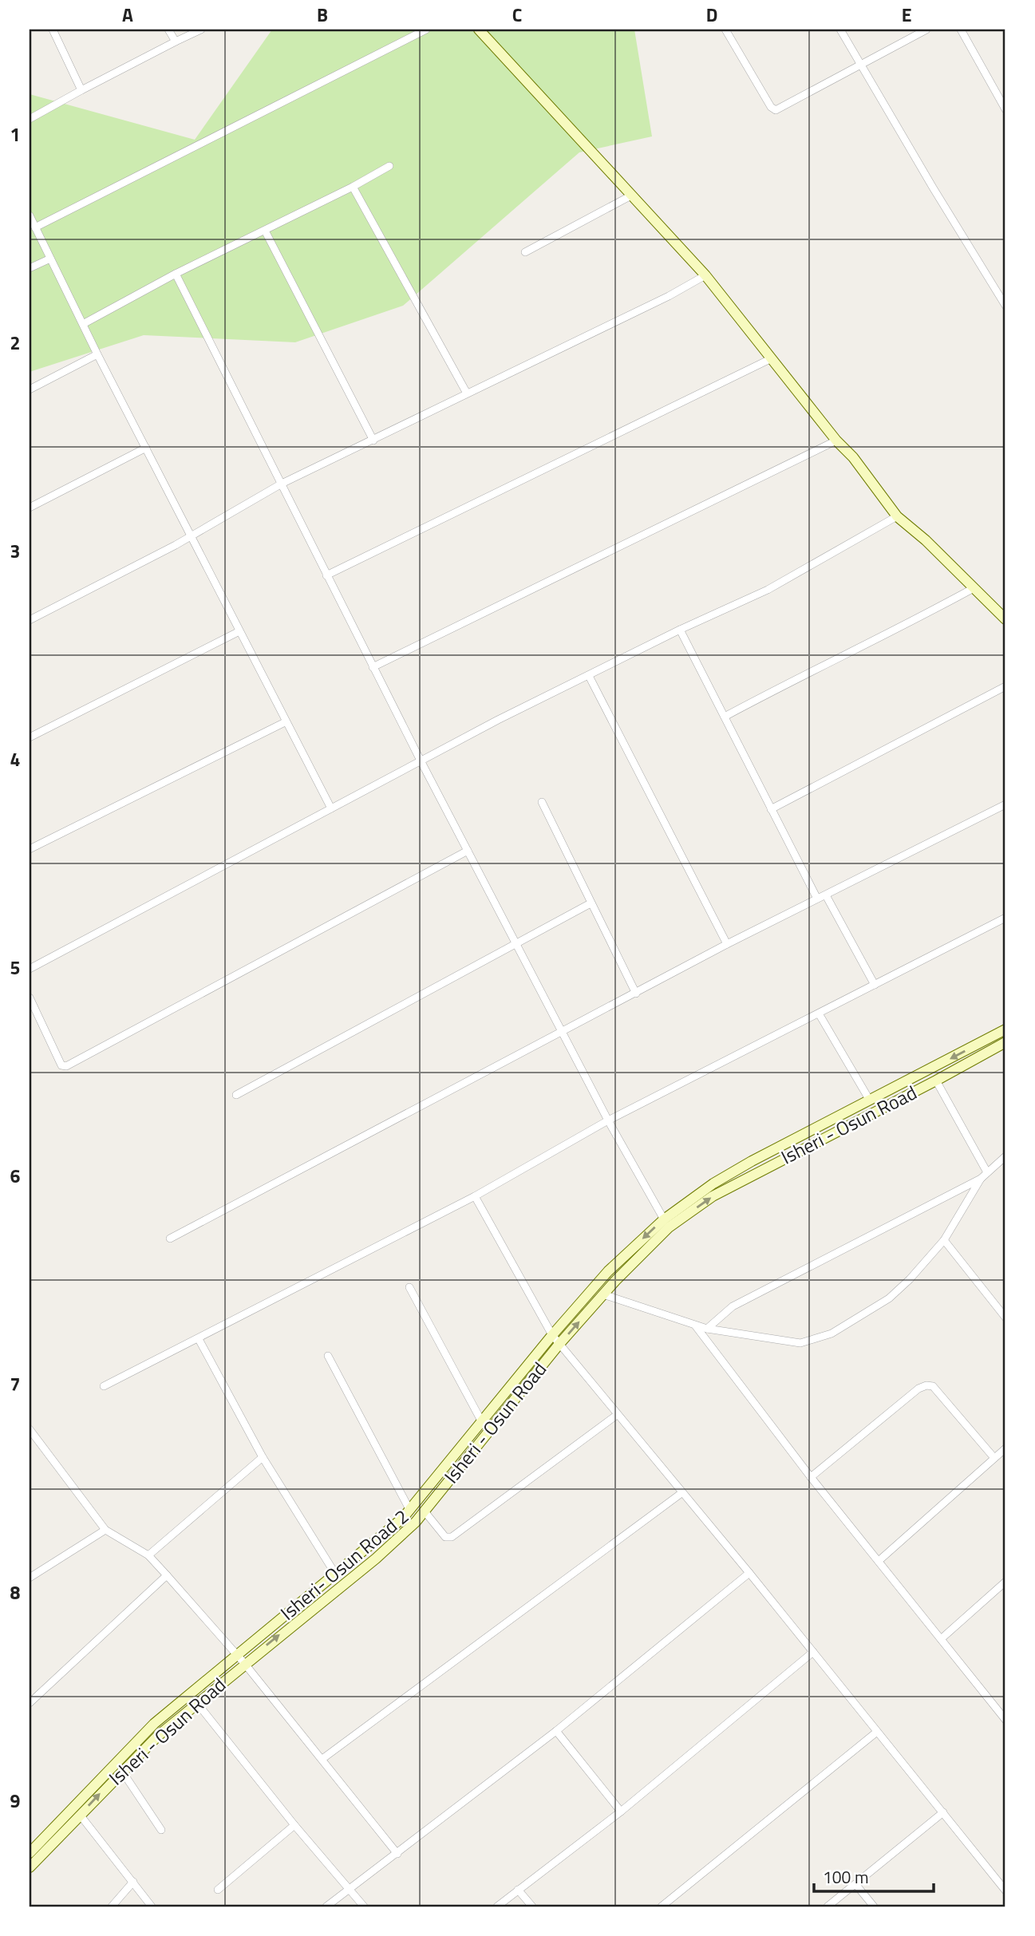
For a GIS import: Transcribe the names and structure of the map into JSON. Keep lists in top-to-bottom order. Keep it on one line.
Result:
{"streets":{"main road":["Isheri - Osun Road","Isheri- Osun Road 2"]},"crossings":[["Isheri - Osun Road","Isheri- Osun Road 2"]],"one_way":["Isheri - Osun Road"],"scale_bar":"100 m","grid":{"columns":["A","B","C","D","E"],"rows":["1","2","3","4","5","6","7","8","9"]}}
